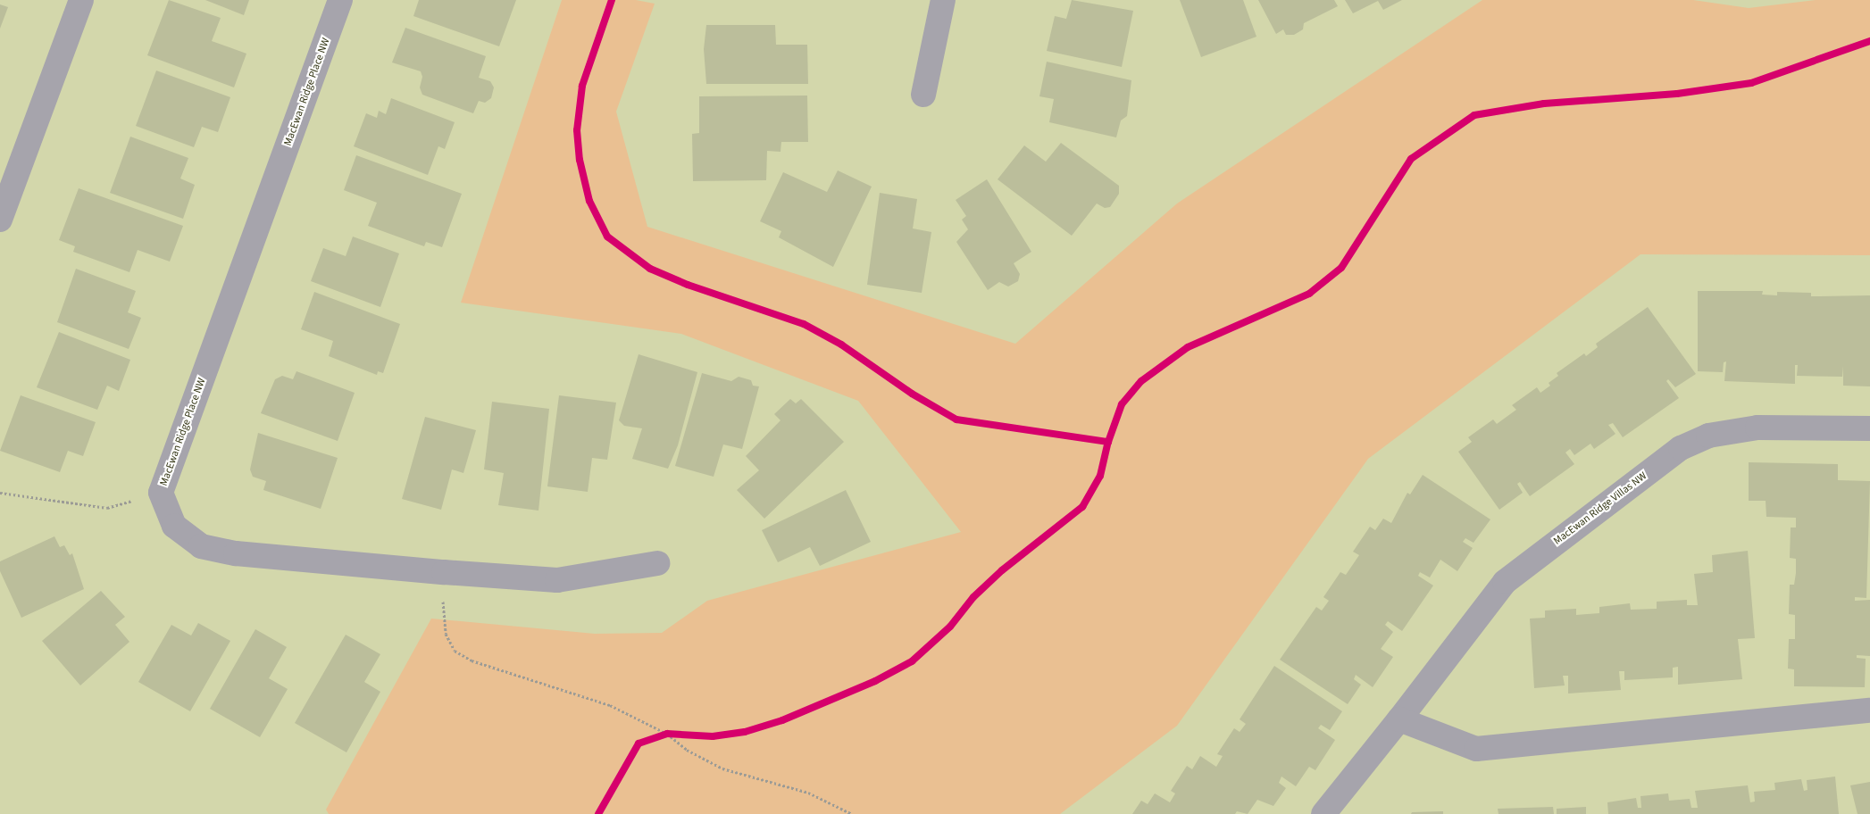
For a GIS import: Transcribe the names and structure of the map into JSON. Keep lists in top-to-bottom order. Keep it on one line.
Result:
{"streets":{"street":["MacEwan Ridge Place NW","MacEwan Ridge Villas NW"]}}
